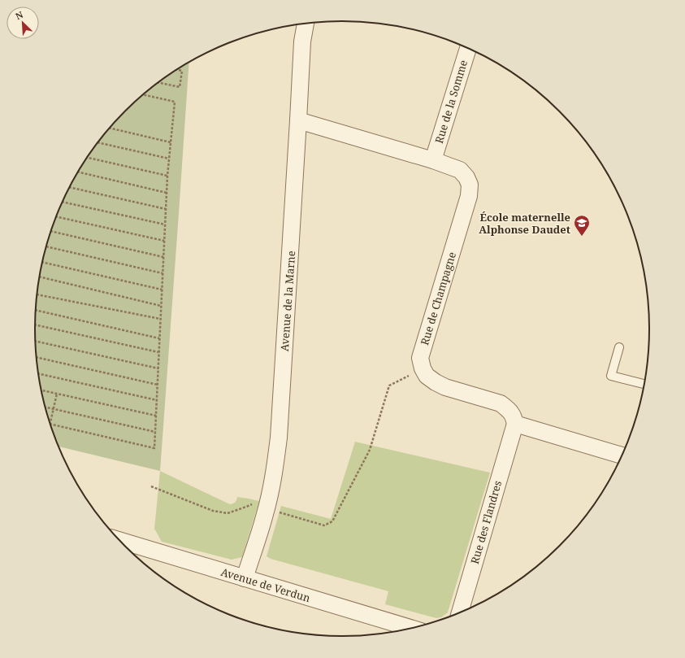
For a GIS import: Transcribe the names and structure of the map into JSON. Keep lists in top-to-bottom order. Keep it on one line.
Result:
{"streets":{"street":["Rue de la Somme","Rue de Champagne","Avenue de la Marne","Rue des Flandres","Avenue de Verdun"]},"crossings":[["Rue de la Somme","Rue de Champagne"],["Rue de Champagne","Avenue de la Marne"],["Avenue de la Marne","Avenue de Verdun"]],"places":{"school or university":["École maternelle Alphonse Daudet"]},"north":"top left"}
